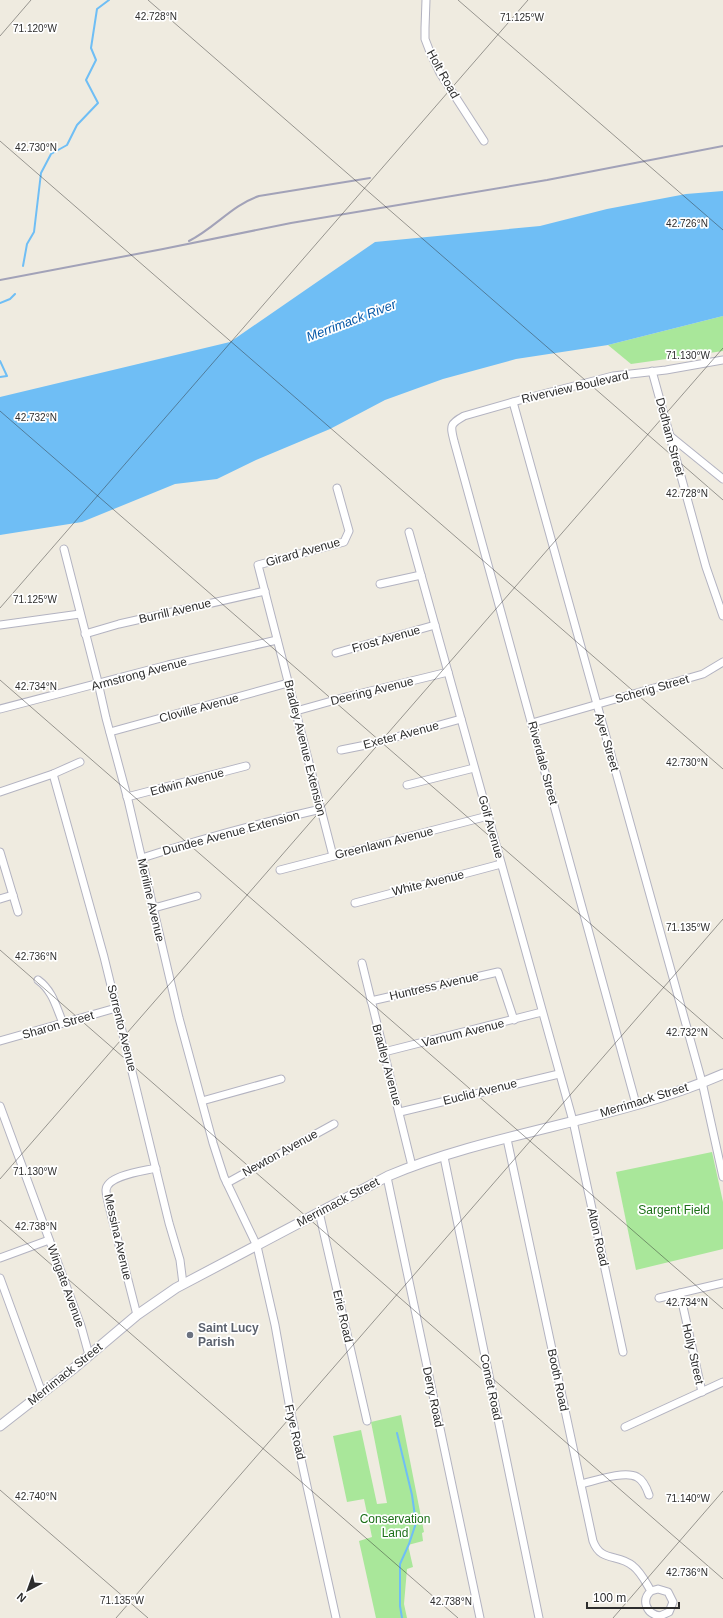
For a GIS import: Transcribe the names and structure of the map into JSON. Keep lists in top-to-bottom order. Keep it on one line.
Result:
{"streets":{"main road":["Merrimack Street"],"street":["Holt Road","Riverview Boulevard","Dedham Street","Girard Avenue","Burrill Avenue","Frost Avenue","Armstrong Avenue","Scherig Street","Deering Avenue","Cloville Avenue","Exeter Avenue","Ayer Street","Bradley Avenue Extension","Riverdale Street","Edwin Avenue","Golf Avenue","Dundee Avenue Extension","Greenlawn Avenue","White Avenue","Meriline Avenue","Huntress Avenue","Sharon Street","Sorrento Avenue","Varnum Avenue","Bradley Avenue","Euclid Avenue","Newton Avenue","Messina Avenue","Alton Road","Wingate Avenue","Erie Road","Holly Street","Booth Road","Comet Road","Derry Road","Frye Road"]},"crossings":[["Riverview Boulevard","Dedham Street"],["Riverview Boulevard","Ayer Street"],["Riverview Boulevard","Riverdale Street"],["Girard Avenue","Burrill Avenue"],["Burrill Avenue","Meriline Avenue"],["Frost Avenue","Golf Avenue"],["Armstrong Avenue","Bradley Avenue Extension"],["Armstrong Avenue","Meriline Avenue"],["Scherig Street","Ayer Street"],["Scherig Street","Riverdale Street"],["Deering Avenue","Bradley Avenue Extension"],["Deering Avenue","Golf Avenue"],["Cloville Avenue","Bradley Avenue Extension"],["Cloville Avenue","Meriline Avenue"],["Exeter Avenue","Golf Avenue"],["Ayer Street","Merrimack Street"],["Bradley Avenue Extension","Dundee Avenue Extension"],["Bradley Avenue Extension","Greenlawn Avenue"],["Riverdale Street","Merrimack Street"],["Edwin Avenue","Meriline Avenue"],["Golf Avenue","Greenlawn Avenue"],["Golf Avenue","White Avenue"],["Golf Avenue","Varnum Avenue"],["Golf Avenue","Euclid Avenue"],["Golf Avenue","Merrimack Street"],["Golf Avenue","Alton Road"],["Dundee Avenue Extension","Meriline Avenue"],["Meriline Avenue","Merrimack Street"],["Meriline Avenue","Newton Avenue"],["Meriline Avenue","Frye Road"],["Huntress Avenue","Varnum Avenue"],["Huntress Avenue","Bradley Avenue"],["Sharon Street","Sorrento Avenue"],["Sorrento Avenue","Merrimack Street"],["Sorrento Avenue","Messina Avenue"],["Varnum Avenue","Bradley Avenue"],["Bradley Avenue","Euclid Avenue"],["Bradley Avenue","Merrimack Street"],["Merrimack Street","Messina Avenue"],["Merrimack Street","Alton Road"],["Merrimack Street","Wingate Avenue"],["Merrimack Street","Erie Road"],["Merrimack Street","Booth Road"],["Merrimack Street","Comet Road"],["Merrimack Street","Derry Road"],["Merrimack Street","Frye Road"]],"water":["Merrimack River"],"parks":["Sargent Field","Conservation Land"],"places":["Saint Lucy Parish"],"scale_bar":"100 m","north":"bottom left","coordinates":["42.728°N","71.125°W","71.120°W","42.730°N","42.726°N","71.130°W","42.732°N","42.734°N","71.135°W","42.736°N","42.738°N","42.740°N","71.140°W"]}
